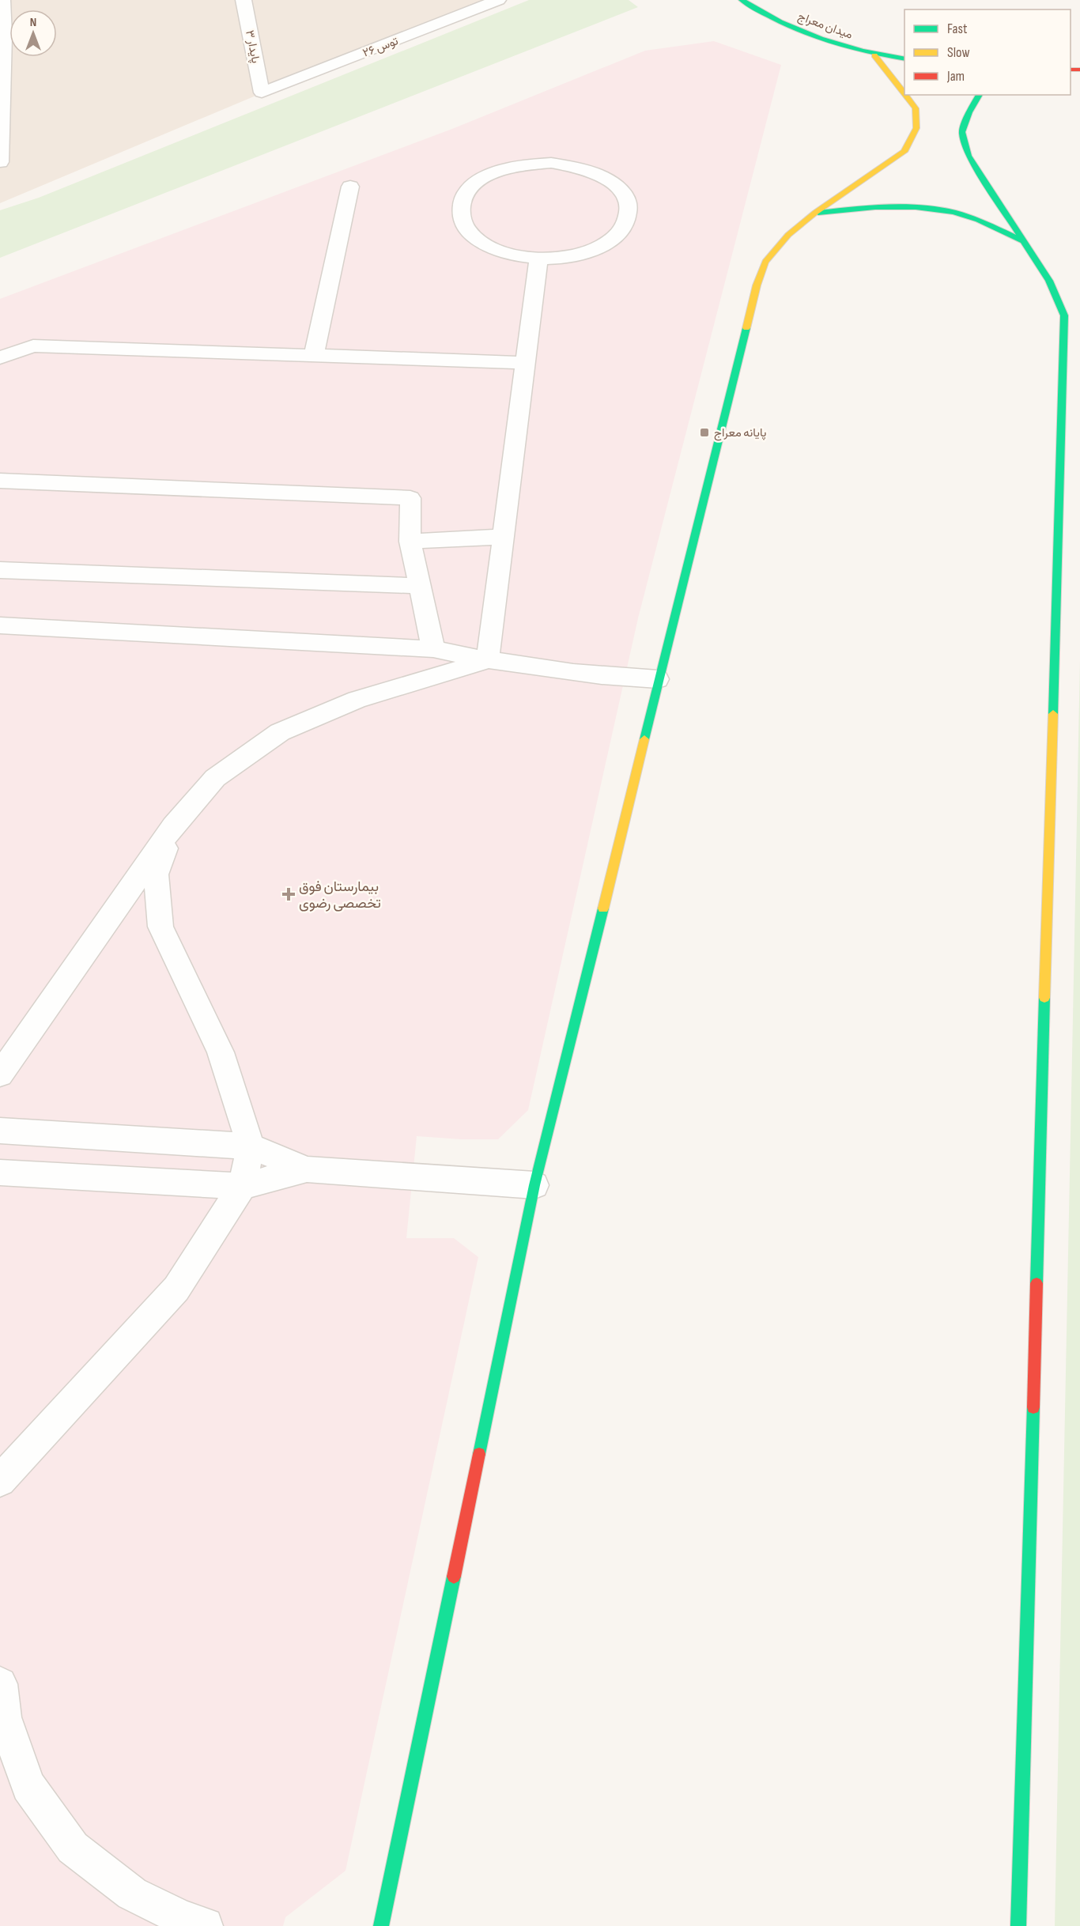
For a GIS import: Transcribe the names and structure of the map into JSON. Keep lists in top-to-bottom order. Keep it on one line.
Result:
{"streets":{"street":["میدان معراج","پایدار ۳","توس ۲۶"]},"crossings":[["پایدار ۳","توس ۲۶"]],"places":{"transit":["پایانه معراج"],"health":["بیمارستان فوق تخصصی رضوی"]},"legend":["Fast","Slow","Jam"],"north":"top"}
